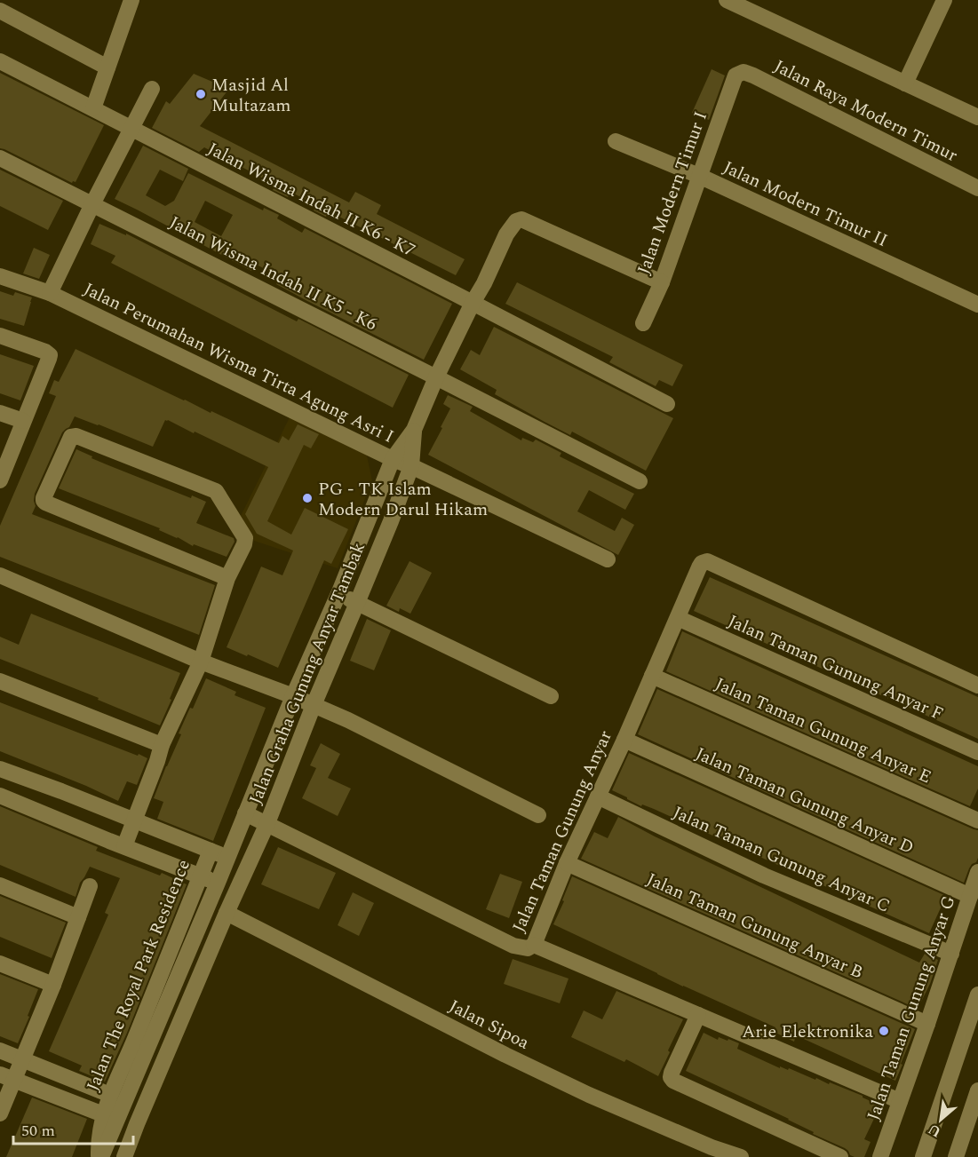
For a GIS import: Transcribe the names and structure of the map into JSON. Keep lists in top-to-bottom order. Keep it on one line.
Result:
{"streets":{"street":["Jalan Raya Modern Timur","Jalan Modern Timur I","Jalan Wisma Indah II K6 - K7","Jalan Modern Timur II","Jalan Wisma Indah II K5 - K6","Jalan Perumahan Wisma Tirta Agung Asri I","Jalan Taman Gunung Anyar F","Jalan Graha Gunung Anyar Tambak","Jalan Taman Gunung Anyar E","Jalan Taman Gunung Anyar D","Jalan Taman Gunung Anyar","Jalan Taman Gunung Anyar C","Jalan Taman Gunung Anyar B","Jalan The Royal Park Residence","Jalan Taman Gunung Anyar G","Jalan Sipoa"]},"crossings":[["Jalan Raya Modern Timur","Jalan Modern Timur I"],["Jalan Modern Timur I","Jalan Modern Timur II"],["Jalan Perumahan Wisma Tirta Agung Asri I","Jalan Graha Gunung Anyar Tambak"],["Jalan Taman Gunung Anyar F","Jalan Taman Gunung Anyar"],["Jalan Graha Gunung Anyar Tambak","Jalan Taman Gunung Anyar"],["Jalan Graha Gunung Anyar Tambak","Jalan The Royal Park Residence"],["Jalan Graha Gunung Anyar Tambak","Jalan Sipoa"],["Jalan Taman Gunung Anyar E","Jalan Taman Gunung Anyar"],["Jalan Taman Gunung Anyar D","Jalan Taman Gunung Anyar"],["Jalan Taman Gunung Anyar D","Jalan Taman Gunung Anyar G"],["Jalan Taman Gunung Anyar","Jalan Taman Gunung Anyar C"],["Jalan Taman Gunung Anyar","Jalan Taman Gunung Anyar B"],["Jalan Taman Gunung Anyar C","Jalan Taman Gunung Anyar G"],["Jalan Taman Gunung Anyar B","Jalan Taman Gunung Anyar G"]],"places":["Masjid Al Multazam","PG - TK Islam Modern Darul Hikam","Arie Elektronika"],"scale_bar":"50 m","north":"bottom left"}
